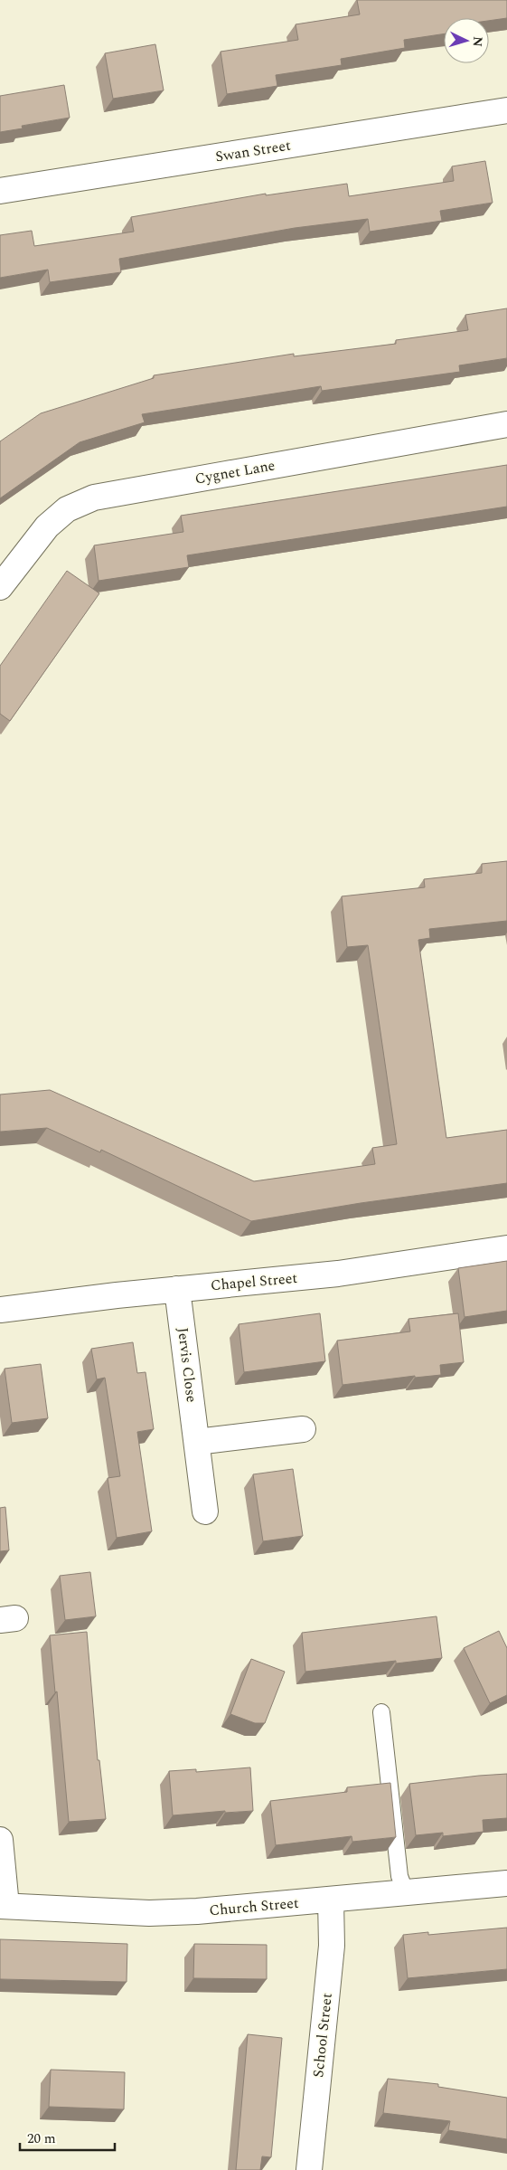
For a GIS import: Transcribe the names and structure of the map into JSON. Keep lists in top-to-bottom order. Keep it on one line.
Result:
{"streets":{"street":["Swan Street","Cygnet Lane","Chapel Street","Jervis Close","Church Street","School Street"]},"crossings":[["Chapel Street","Jervis Close"],["Church Street","School Street"]],"scale_bar":"20 m","north":"right"}
